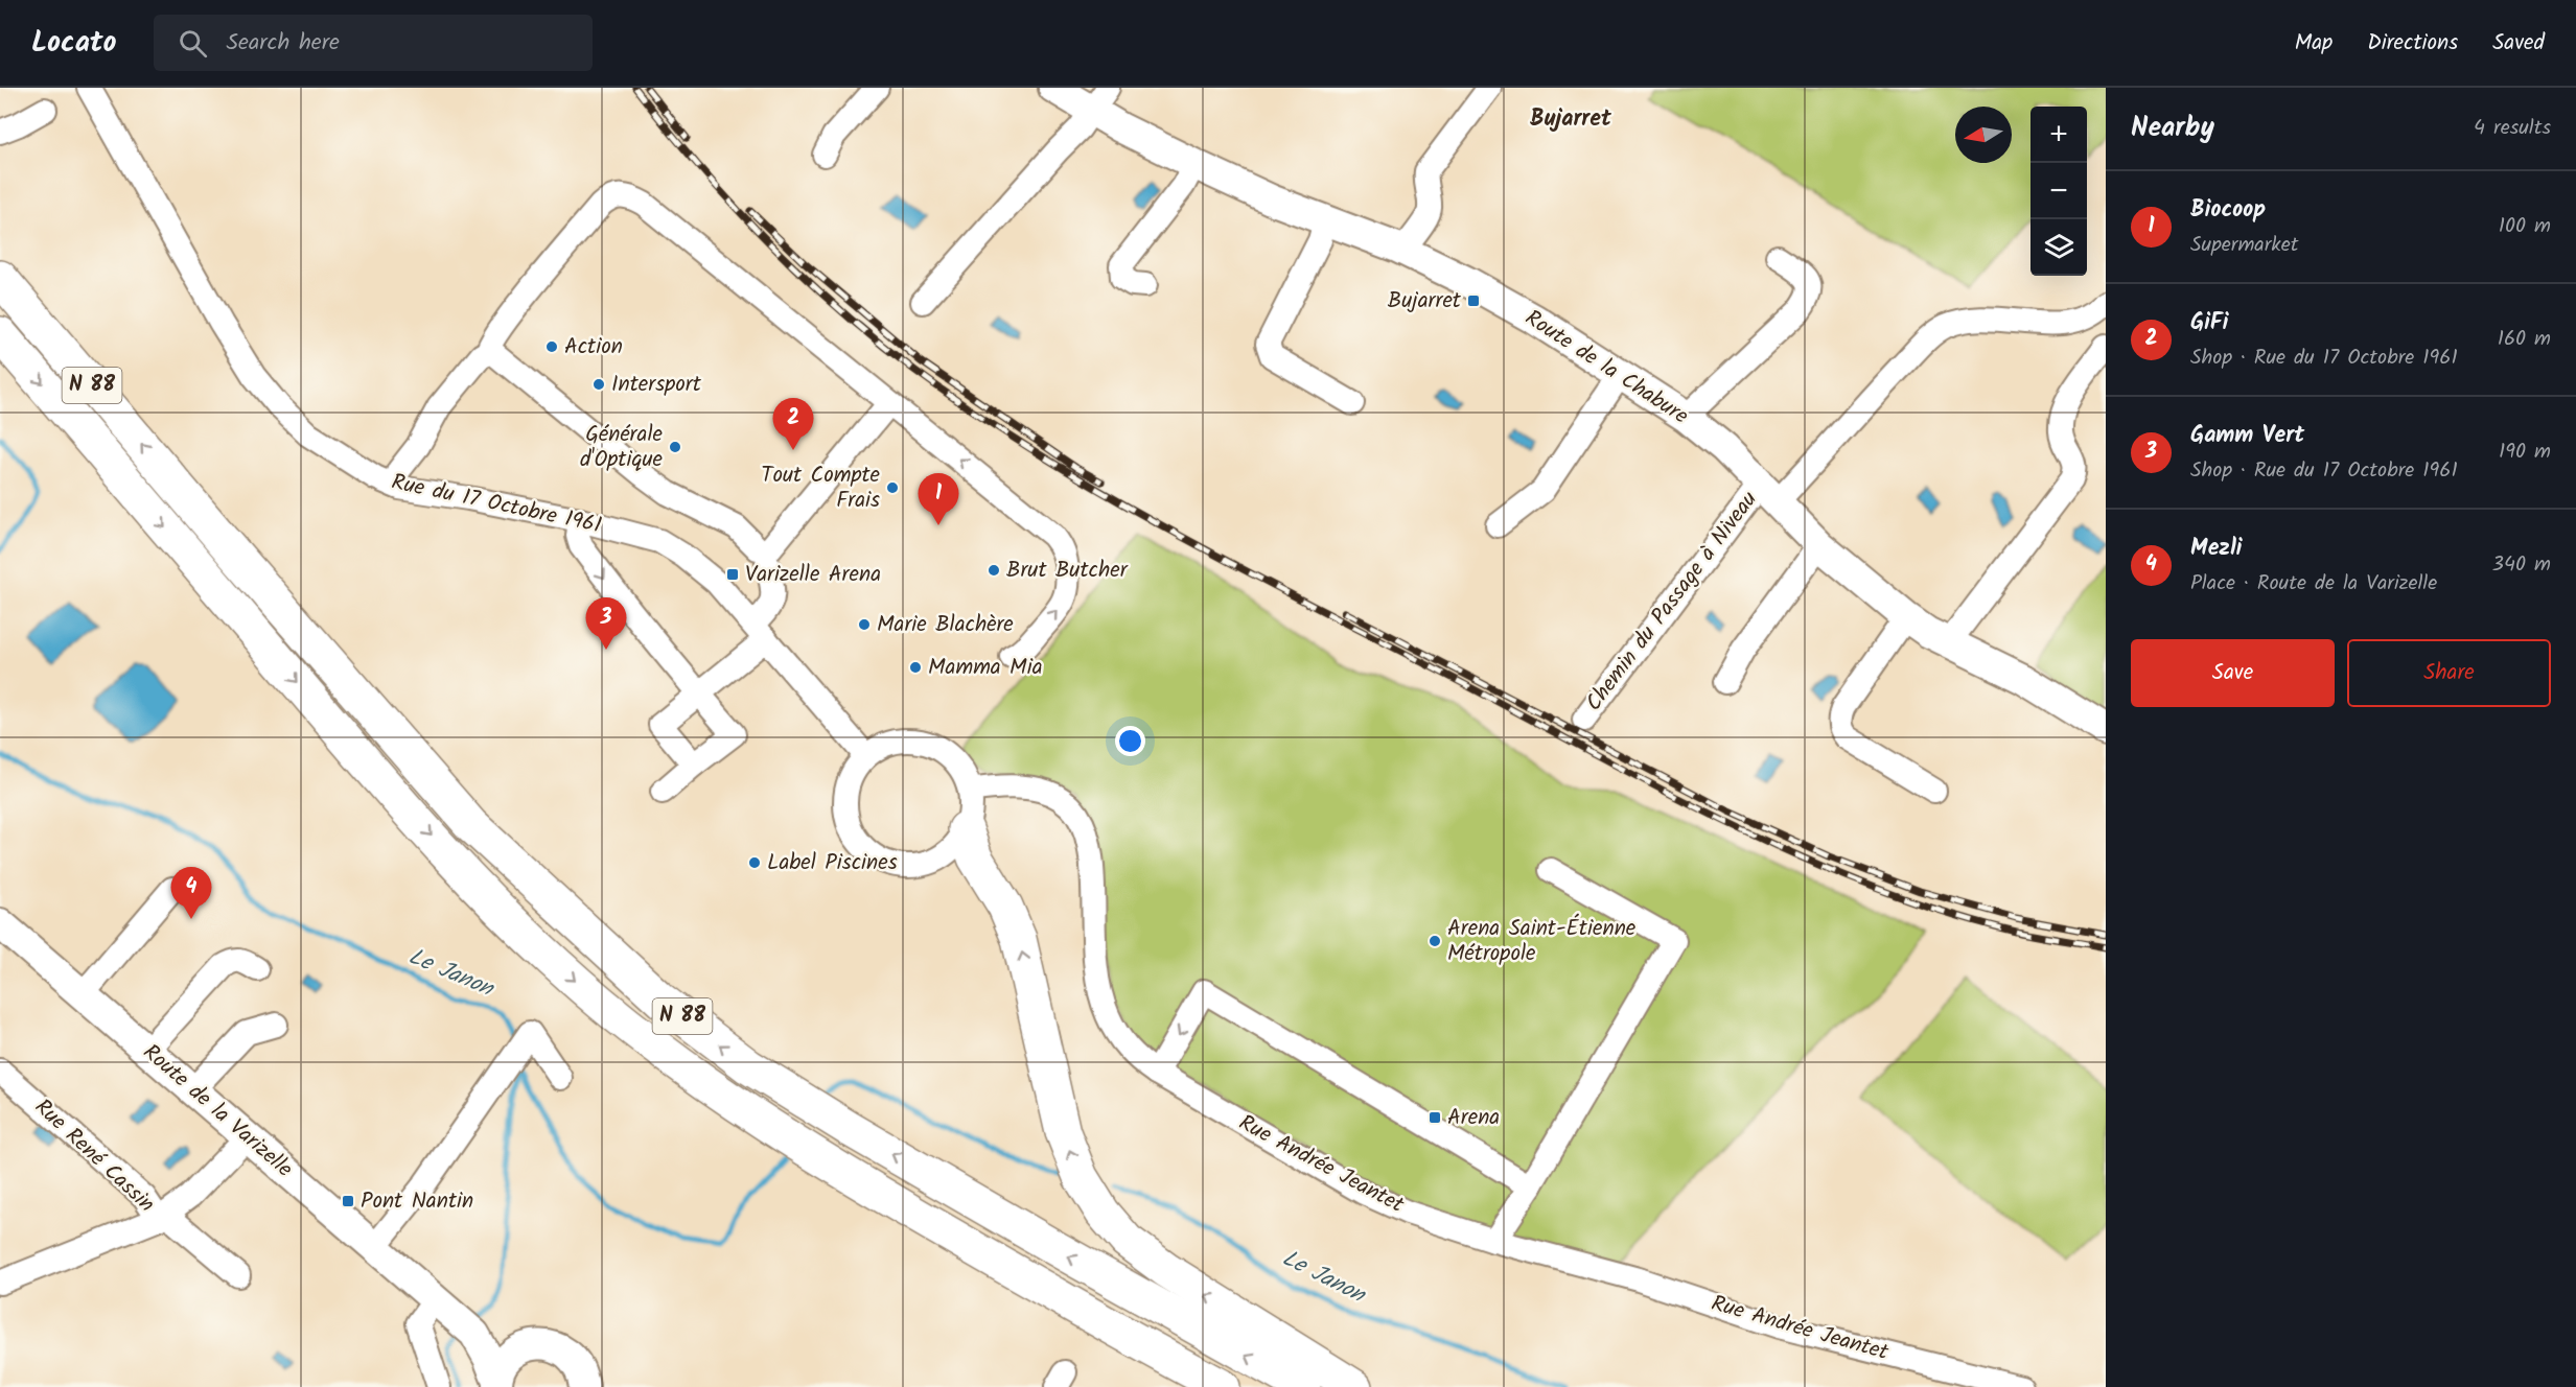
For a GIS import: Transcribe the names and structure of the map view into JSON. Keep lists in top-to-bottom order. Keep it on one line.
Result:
{"streets":{"highway":["N 88"],"main road":["Route de la Chabure","Route de la Varizelle"],"street":["Rue du 17 Octobre 1961","Chemin du Passage à Niveau","Rue René Cassin","Rue Andrée Jeantet"]},"crossings":[["Route de la Chabure","Chemin du Passage à Niveau"],["Rue du 17 Octobre 1961","Rue Andrée Jeantet"]],"districts":["Bujarret"],"water":["Le Janon"],"places":{"transit":["Bujarret","Varizelle Arena","Arena","Pont Nantin"],"other":["Action","Intersport","Générale d'Optique","Tout Compte Frais","Brut Butcher","Marie Blachère","Mamma Mia","Label Piscines","Arena Saint-Étienne Métropole"]},"north":"left","page":{"header":"Locato","search":"Search here","nav":["Map","Directions","Saved"],"heading":["Nearby","4 results"],"map_buttons":["+","−"],"list":[{"mark":"1","name":"Biocoop","note":"Supermarket","value":"100 m"},{"mark":"2","name":"GiFi","note":"Shop · Rue du 17 Octobre 1961","value":"160 m"},{"mark":"3","name":"Gamm Vert","note":"Shop · Rue du 17 Octobre 1961","value":"190 m"},{"mark":"4","name":"Mezli","note":"Place · Route de la Varizelle","value":"340 m"}],"pins":["2","1","3","4"],"buttons":["Save","Share"]}}
